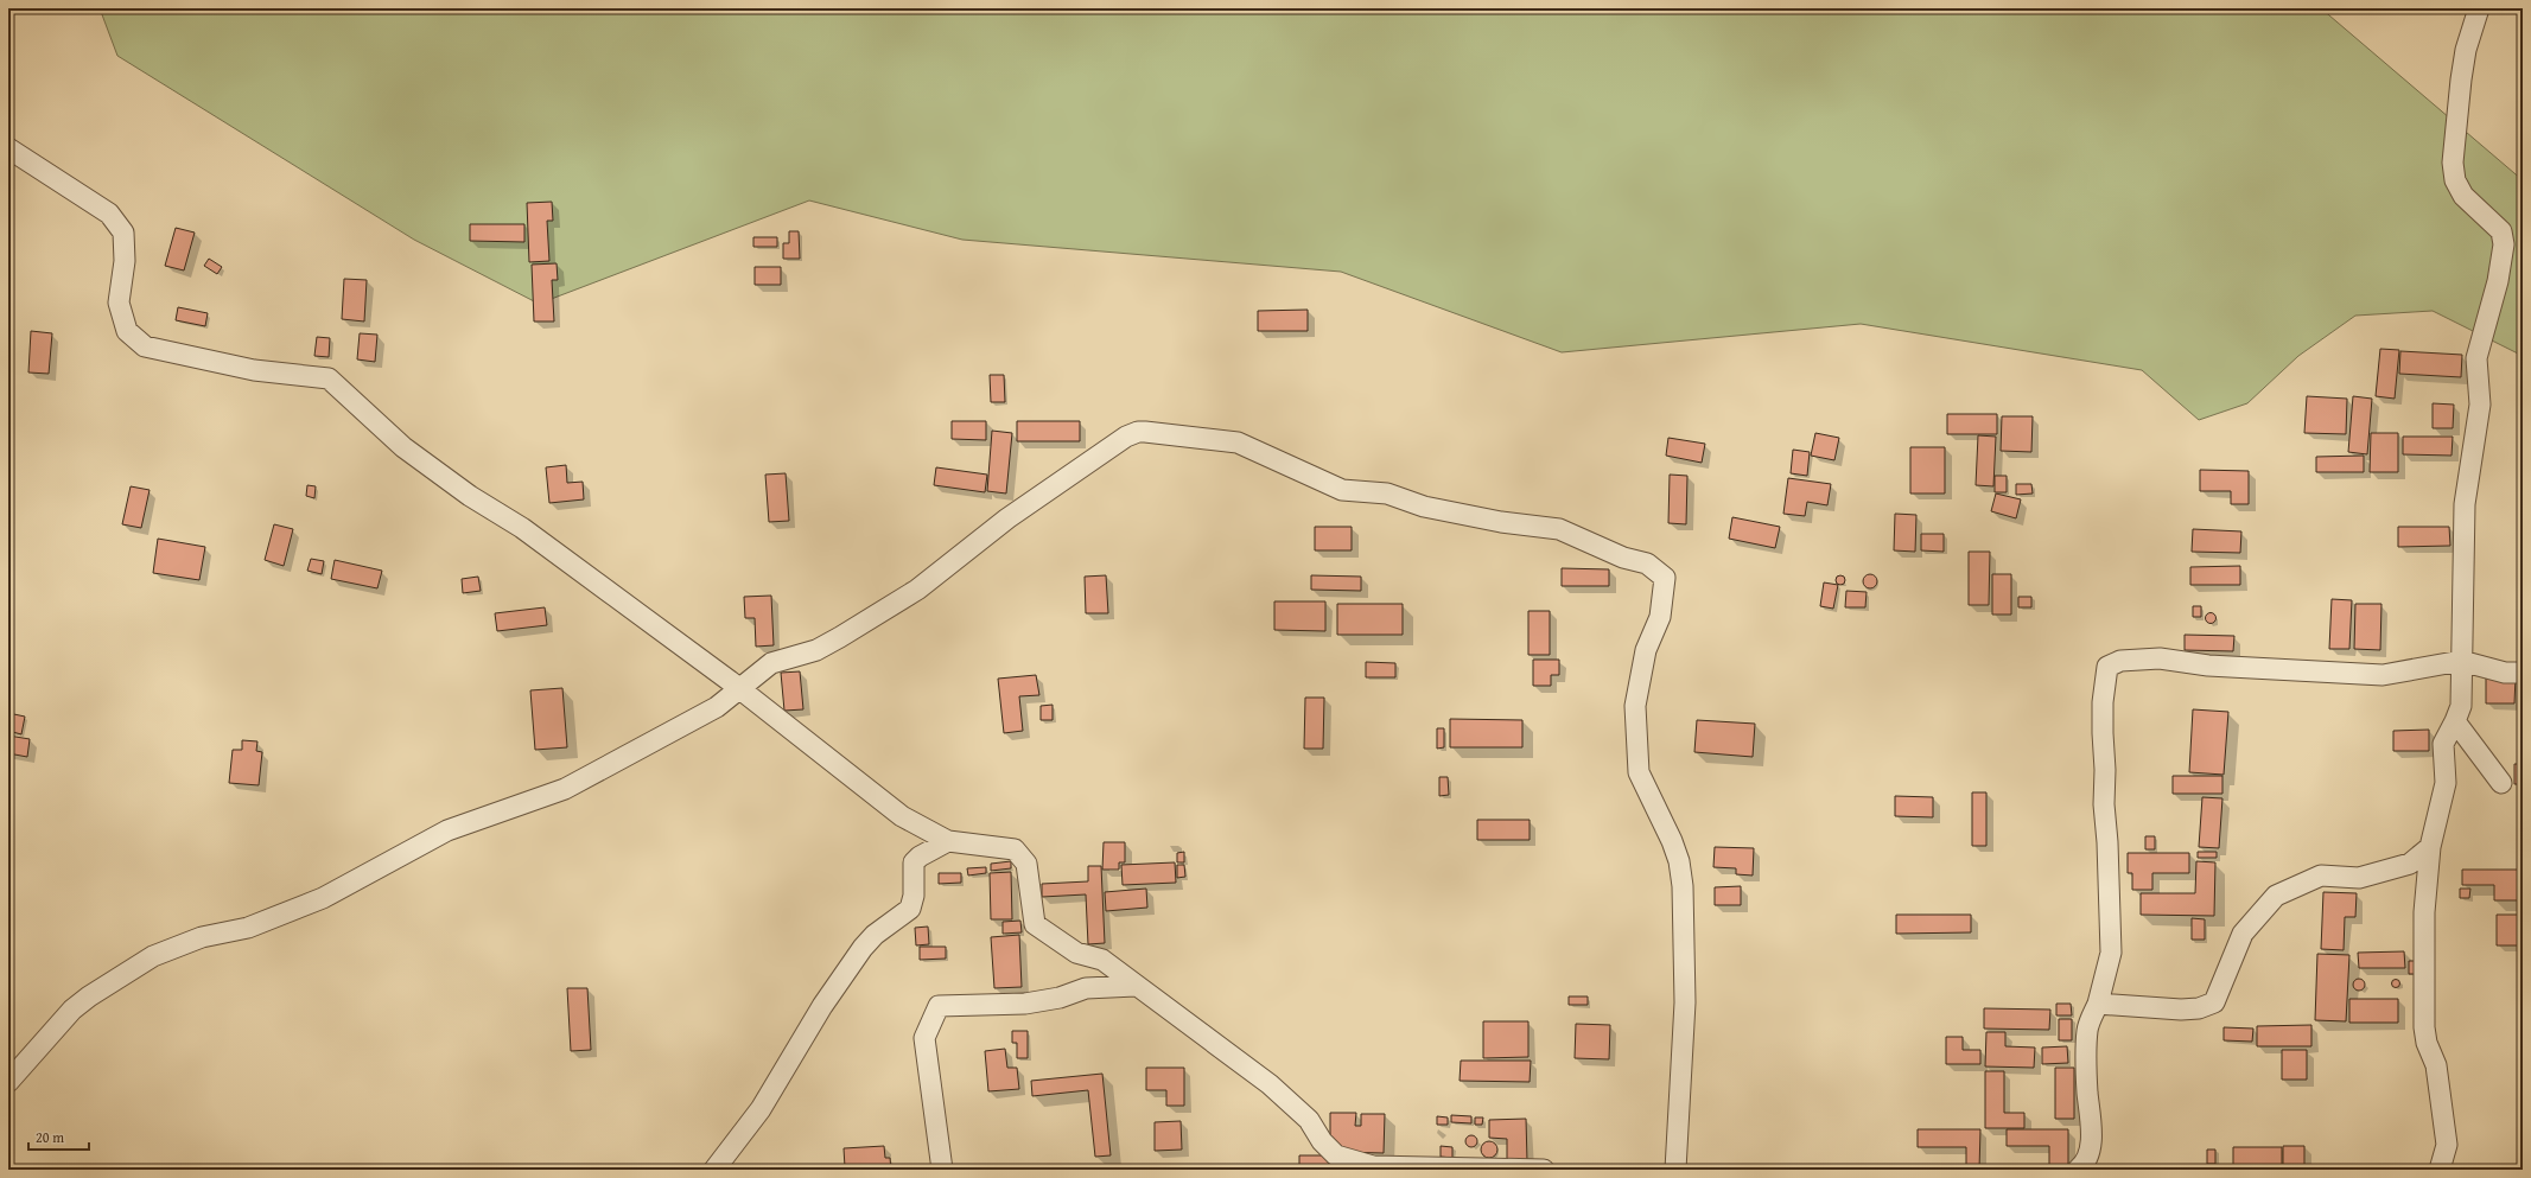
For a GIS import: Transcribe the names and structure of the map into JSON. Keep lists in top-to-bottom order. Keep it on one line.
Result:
{"scale_bar":"20 m"}
